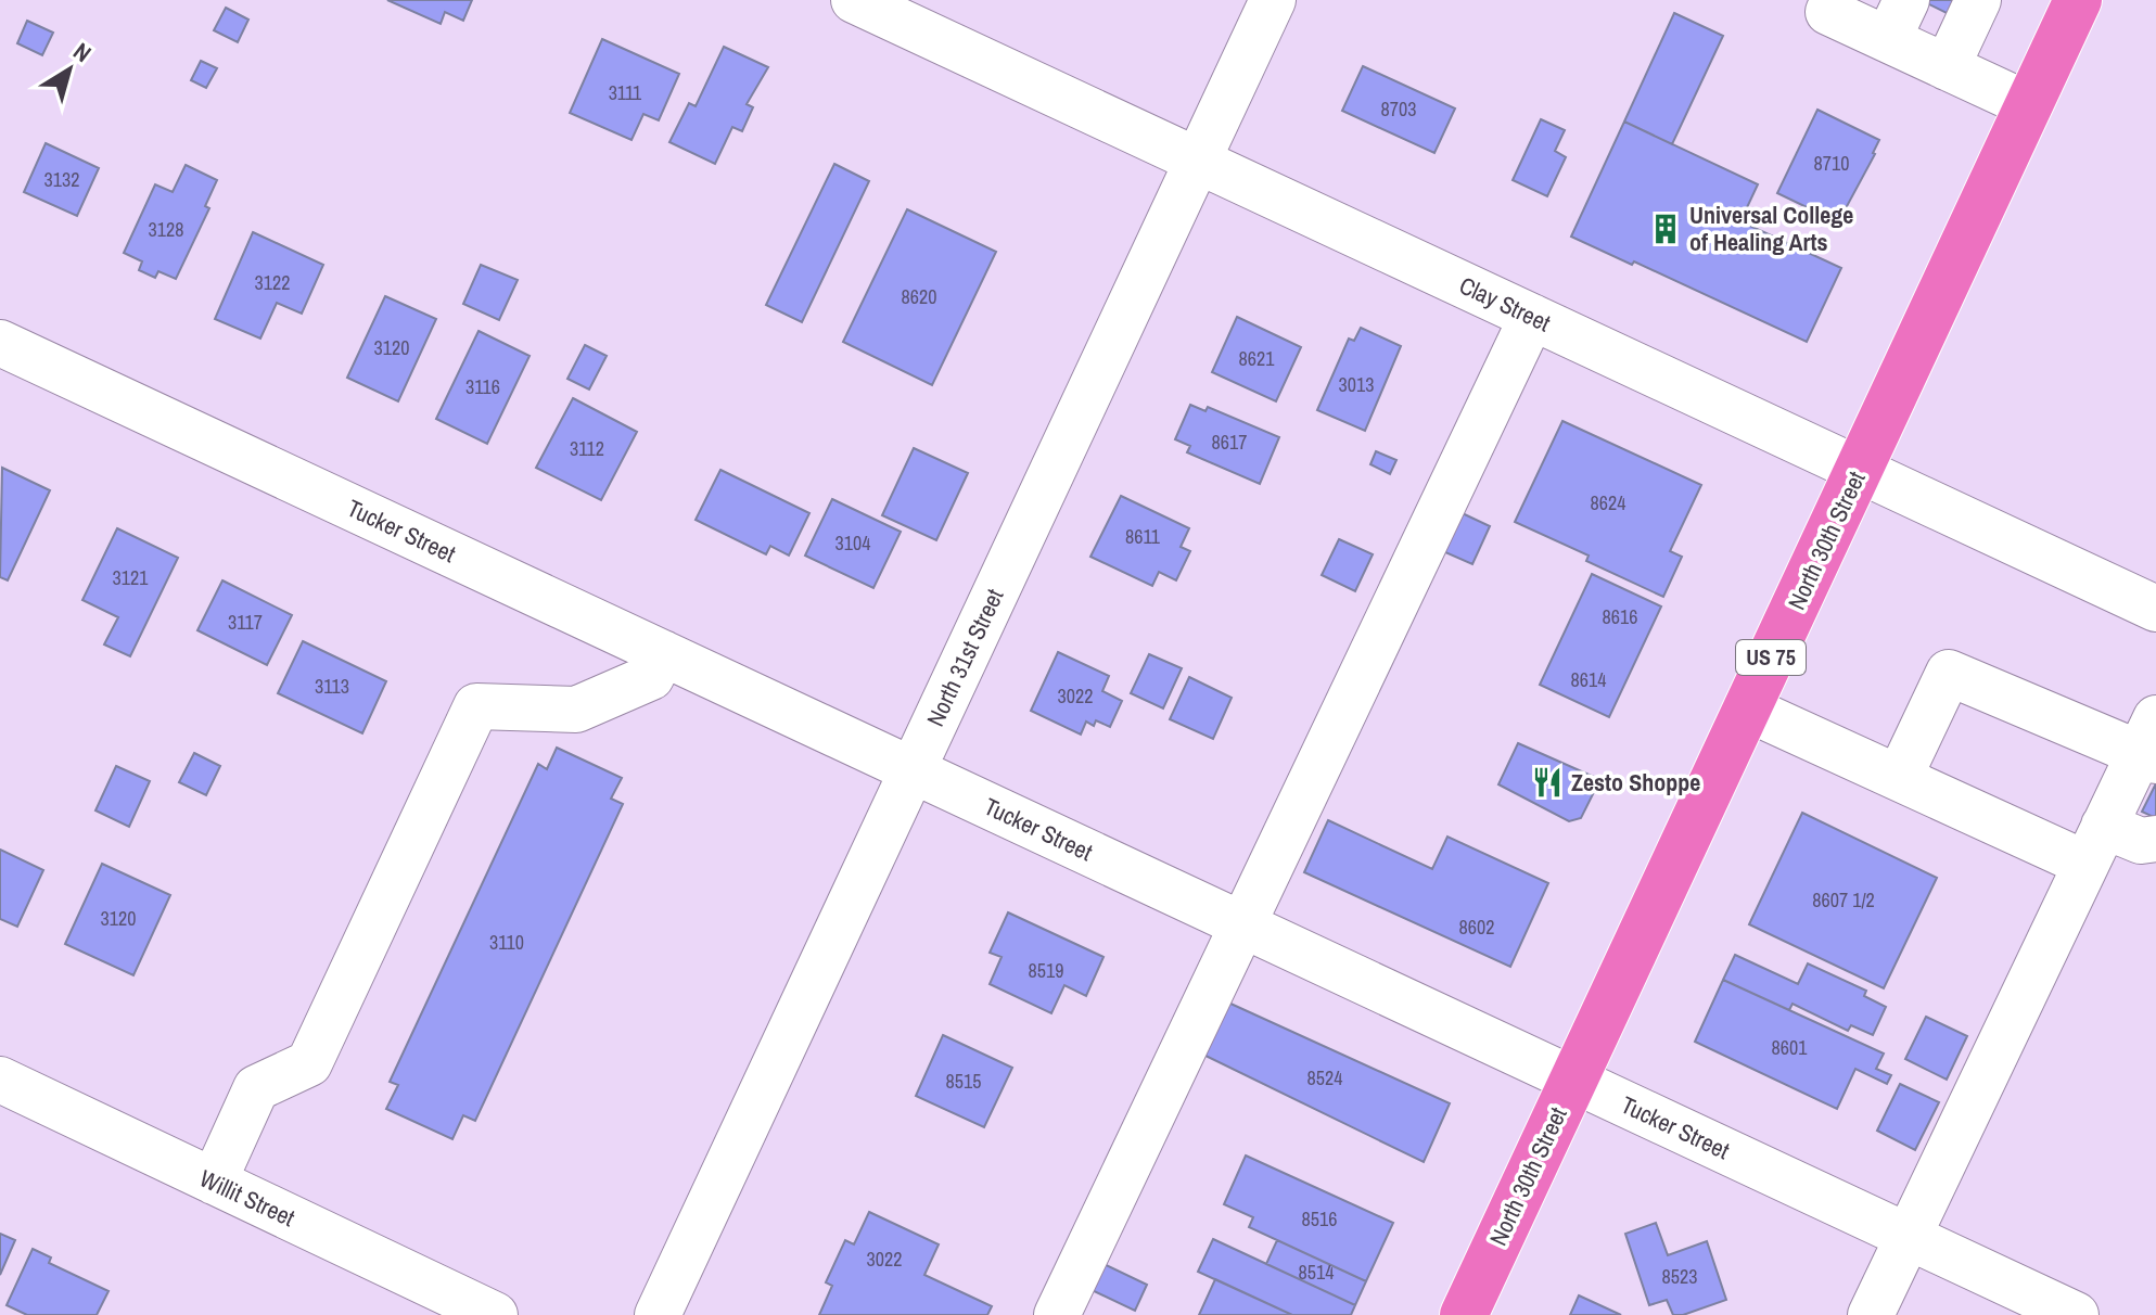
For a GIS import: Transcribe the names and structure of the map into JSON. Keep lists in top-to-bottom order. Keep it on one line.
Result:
{"streets":{"highway":["North 30th Street","US 75"],"street":["Clay Street","Tucker Street","North 31st Street","Willit Street"]},"crossings":[["Clay Street","North 30th Street"],["Clay Street","North 31st Street"],["Tucker Street","North 30th Street"],["Tucker Street","North 31st Street"]],"places":{"building":["Universal College of Healing Arts"],"restaurant":["Zesto Shoppe"]},"house_numbers":["3111","8703","8710","3132","3128","3122","8620","3120","8621","3013","3116","8617","3112","8624","8611","3104","3121","8616","3117","8614","3113","3022","8607 1/2","3120","8602","3110","8519","8601","8524","8515","8516","3022","8514","8523"],"north":"top right"}
